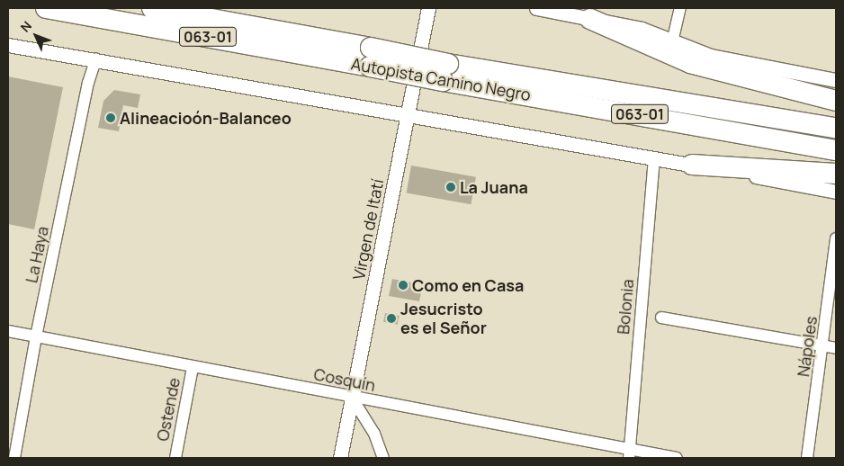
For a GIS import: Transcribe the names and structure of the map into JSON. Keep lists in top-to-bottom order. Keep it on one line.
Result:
{"streets":{"highway":["063-01","Autopista Camino Negro"],"street":["Virgen de Itatí","La Haya","Bolonia","Nápoles","Cosquín","Ostende"]},"crossings":[["Virgen de Itatí","Cosquín"],["La Haya","Cosquín"],["Bolonia","Cosquín"],["Cosquín","Ostende"]],"places":["Alineacioón-Balanceo","La Juana","Como en Casa","Jesucristo es el Señor"],"north":"top left"}
